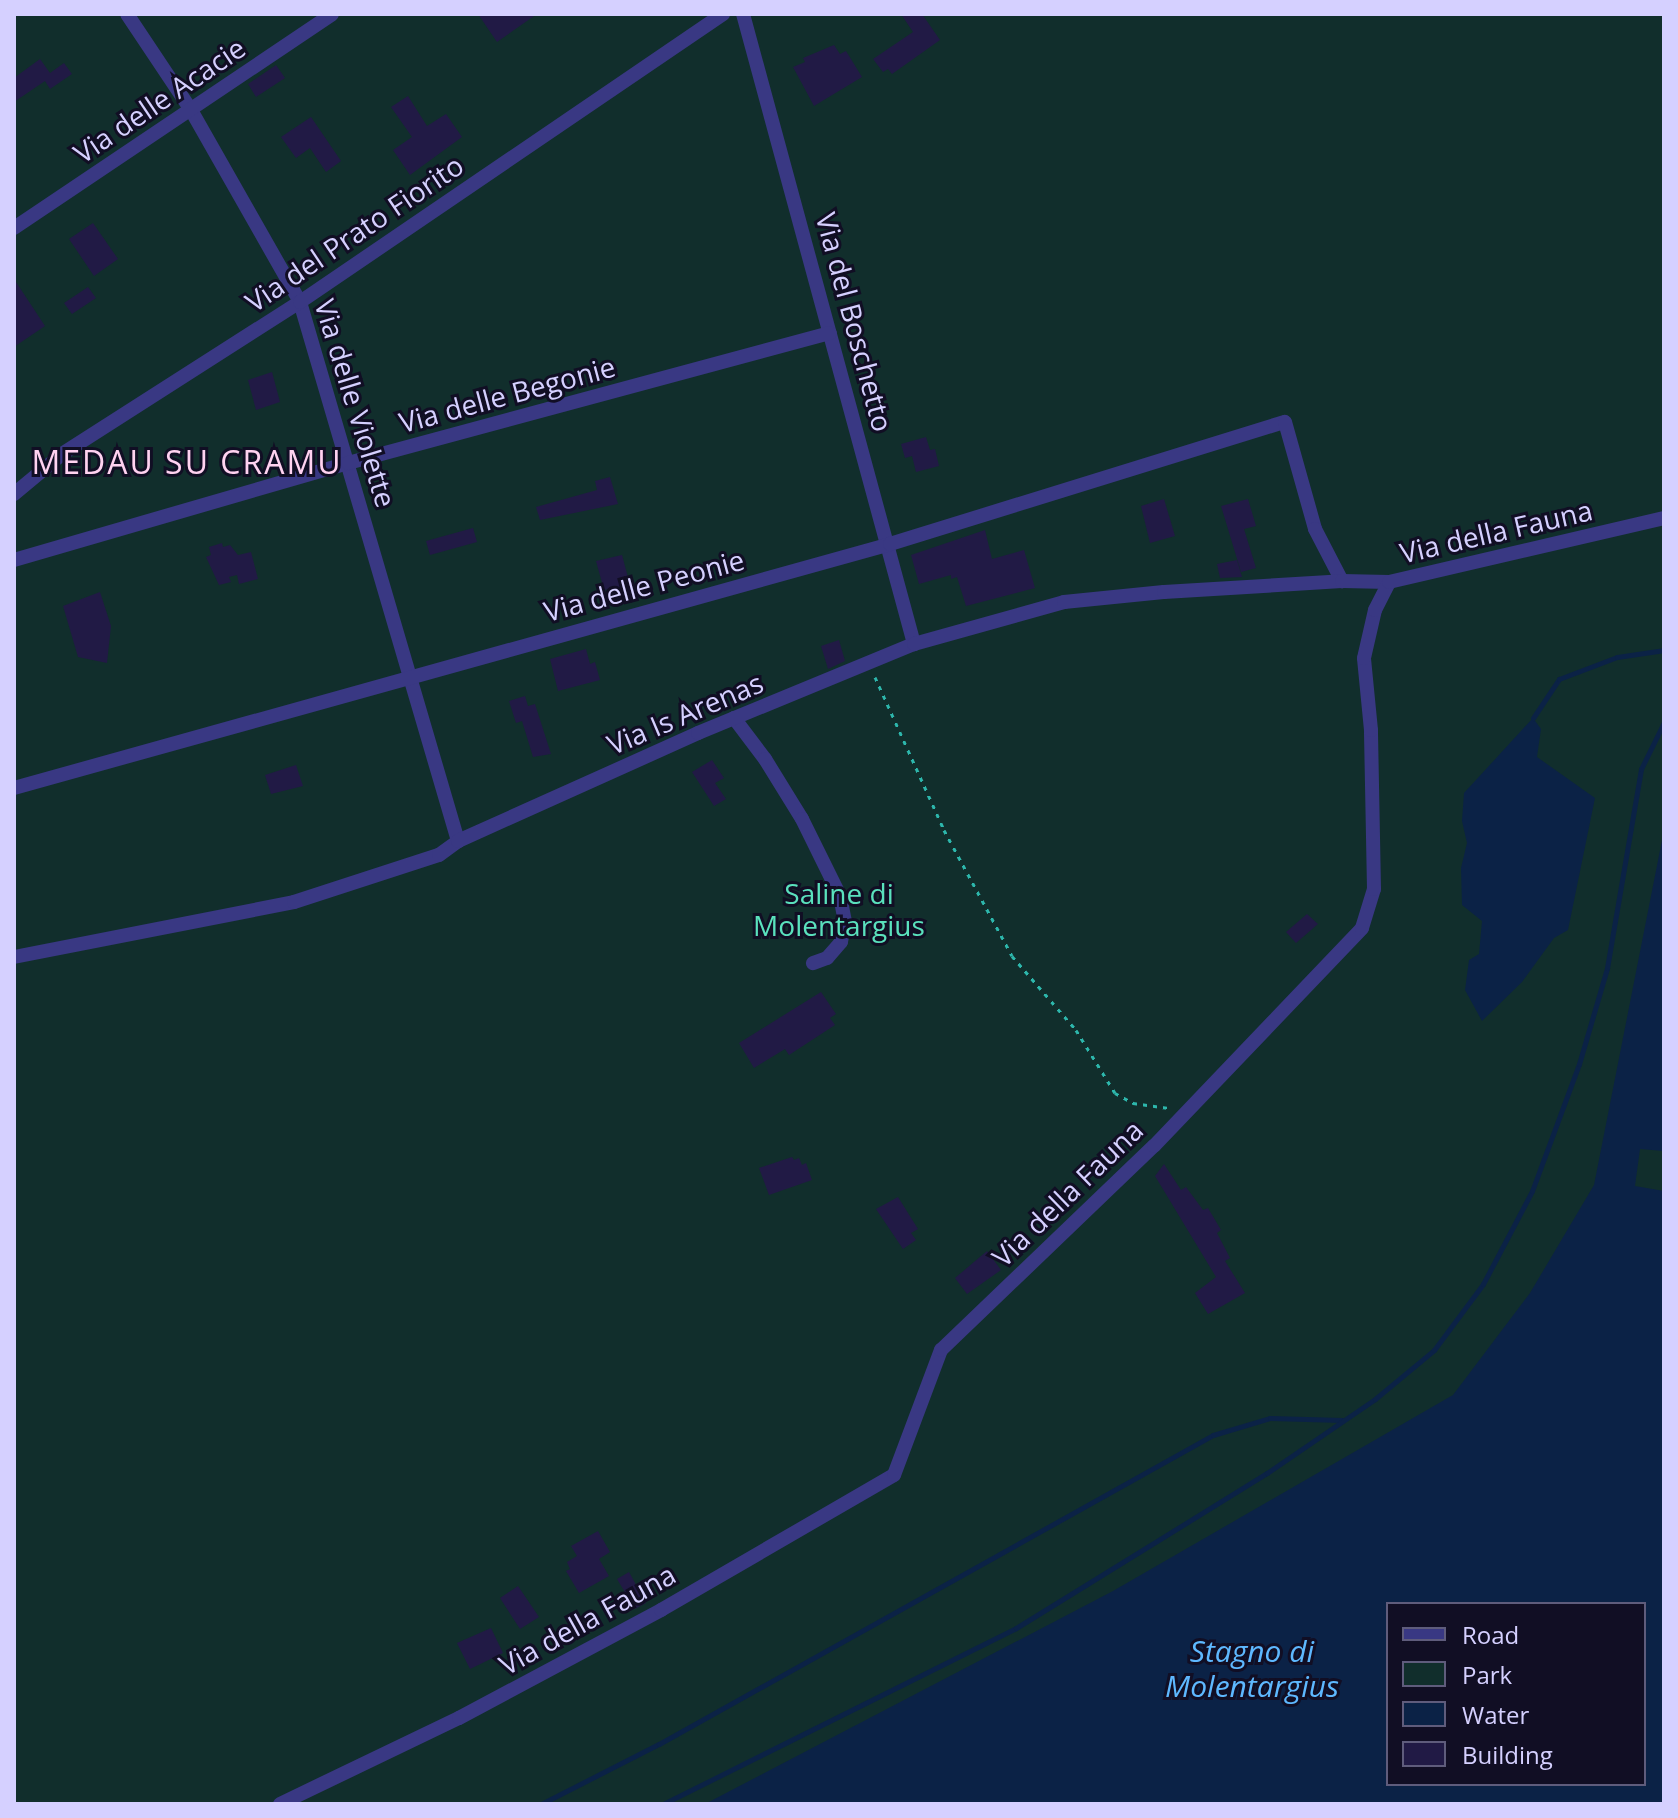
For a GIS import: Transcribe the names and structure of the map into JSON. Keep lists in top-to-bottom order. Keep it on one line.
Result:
{"streets":{"street":["Via delle Acacie","Via del Prato Fiorito","Via del Boschetto","Via delle Begonie","Via delle Violette","Via della Fauna","Via delle Peonie","Via Is Arenas"]},"crossings":[["Via delle Acacie","Via delle Violette"],["Via del Prato Fiorito","Via delle Violette"],["Via del Boschetto","Via delle Begonie"],["Via del Boschetto","Via delle Peonie"],["Via del Boschetto","Via Is Arenas"],["Via delle Begonie","Via delle Violette"],["Via delle Violette","Via delle Peonie"],["Via delle Violette","Via Is Arenas"],["Via della Fauna","Via Is Arenas"],["Via delle Peonie","Via Is Arenas"]],"districts":["MEDAU SU CRAMU"],"water":["Stagno di Molentargius"],"parks":["Saline di Molentargius"],"legend":["Road","Park","Water","Building"]}
